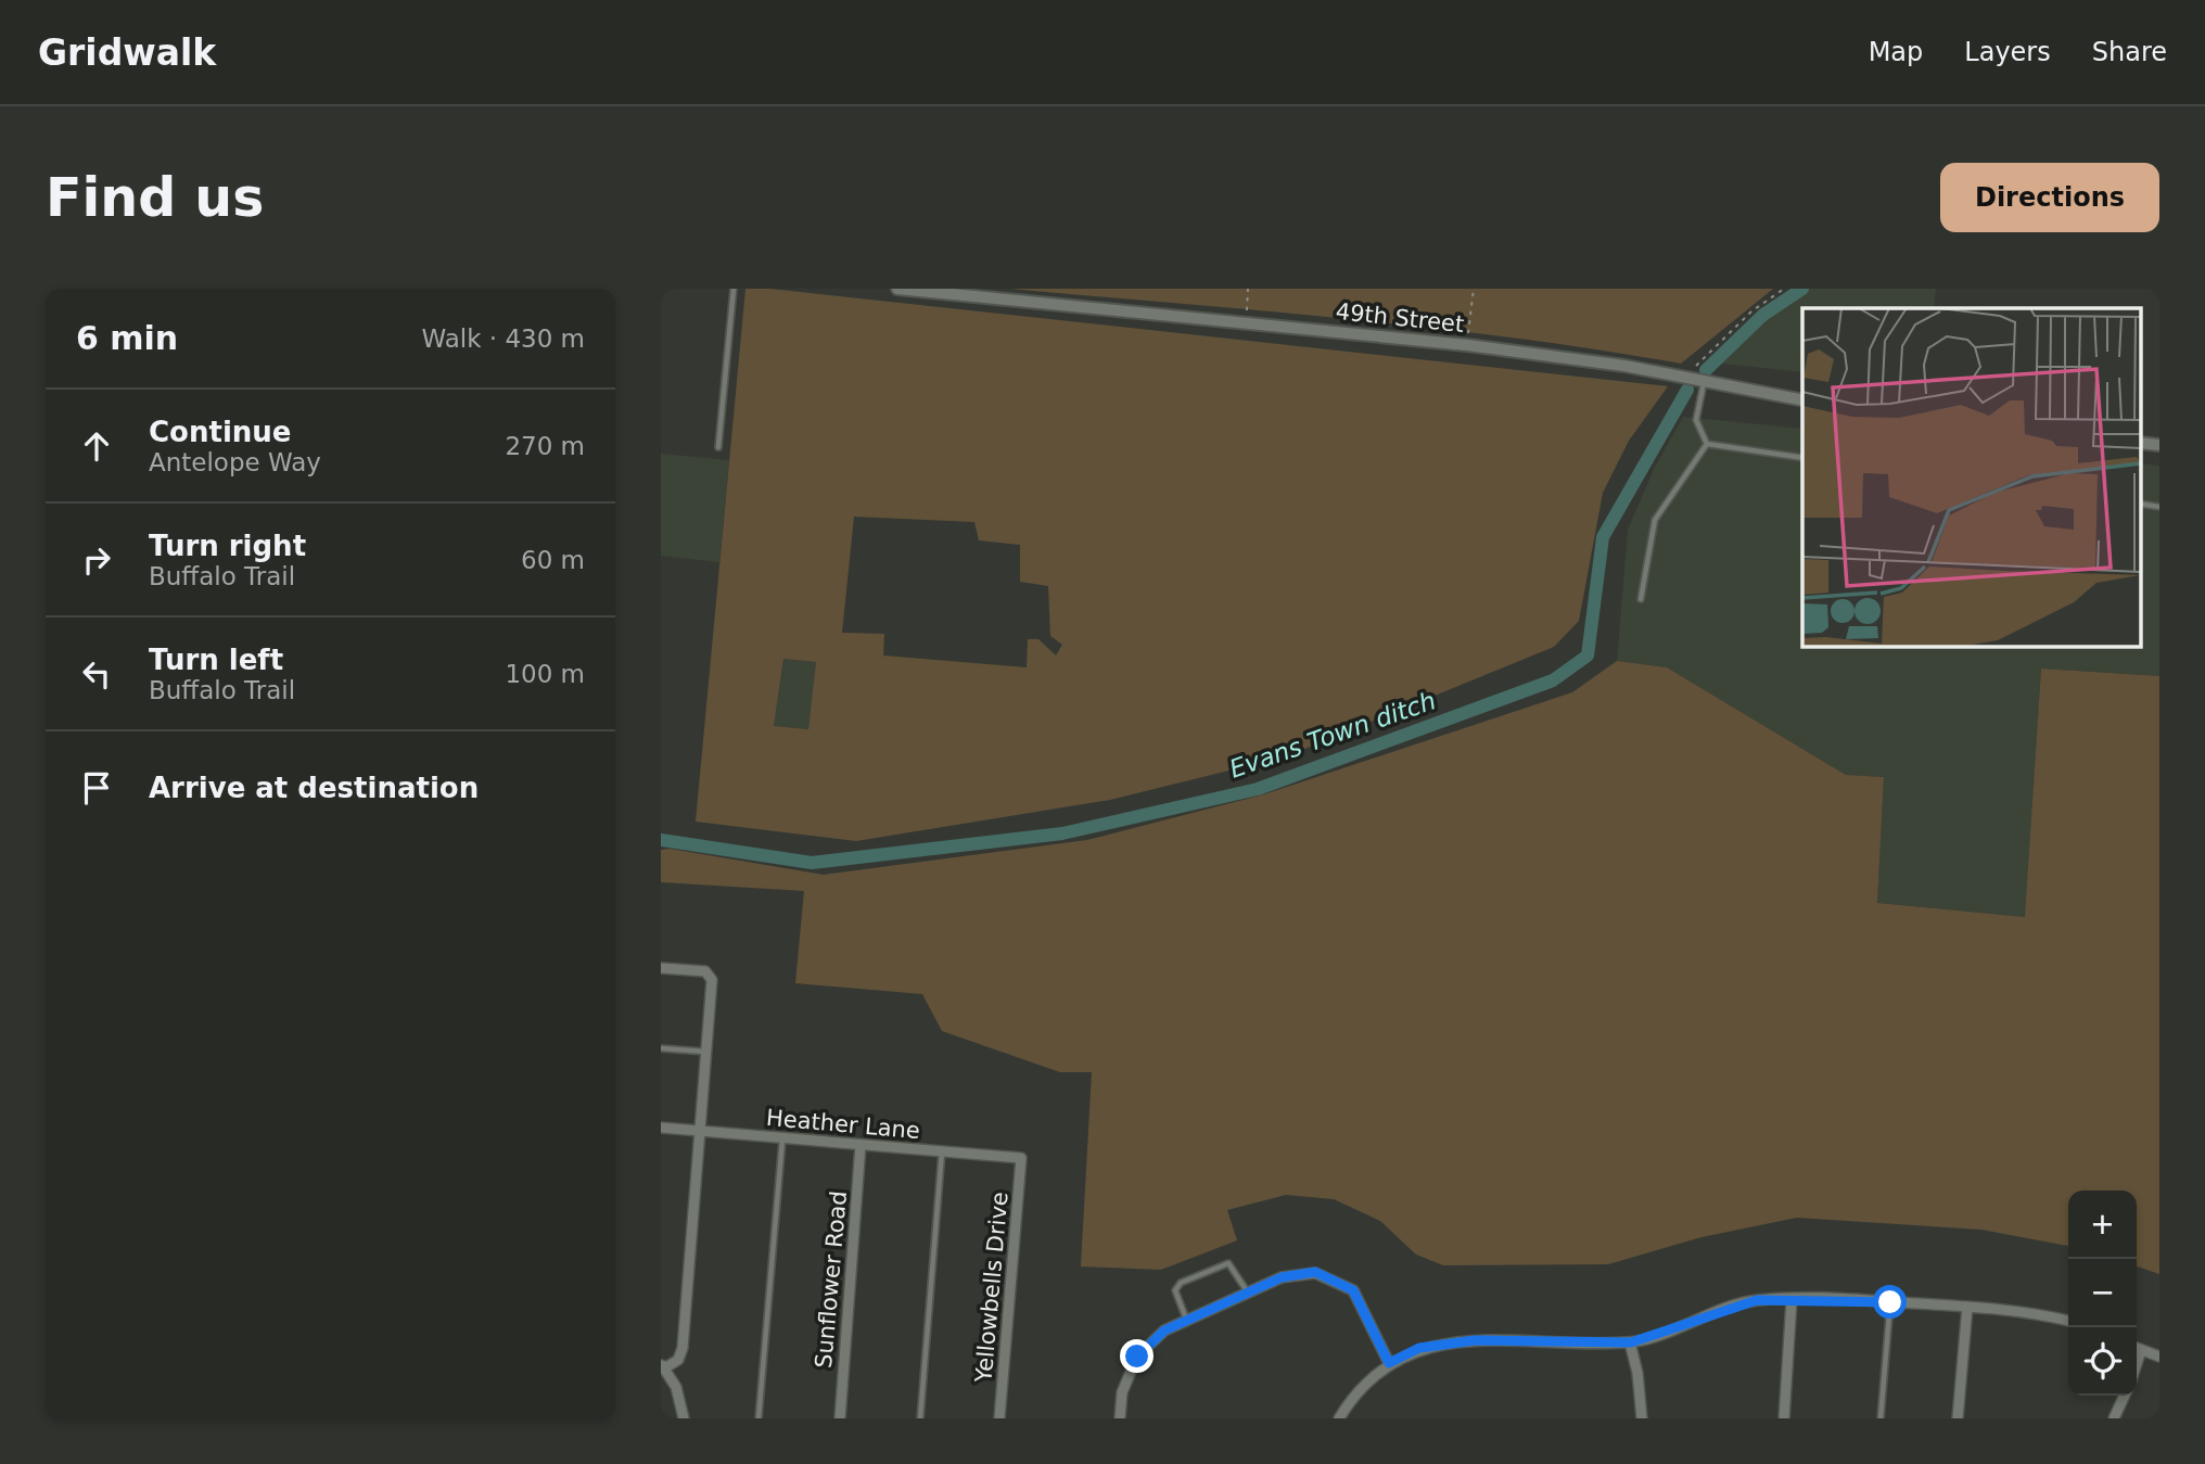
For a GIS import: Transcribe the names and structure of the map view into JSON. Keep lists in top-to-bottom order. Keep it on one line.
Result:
{"streets":{"street":["49th Street","Heather Lane","Sunflower Road","Yellowbells Drive"]},"crossings":[["Heather Lane","Sunflower Road"],["Heather Lane","Yellowbells Drive"]],"water":["Evans Town ditch"],"page":{"header":"Gridwalk","nav":["Map","Layers","Share"],"buttons":"Directions","title":"Find us","heading":["6 min","Walk · 430 m"],"list":[["Continue","Antelope Way","270 m"],["Turn right","Buffalo Trail","60 m"],["Turn left","Buffalo Trail","100 m"],"Arrive at destination"],"map_buttons":["+","−"]}}
